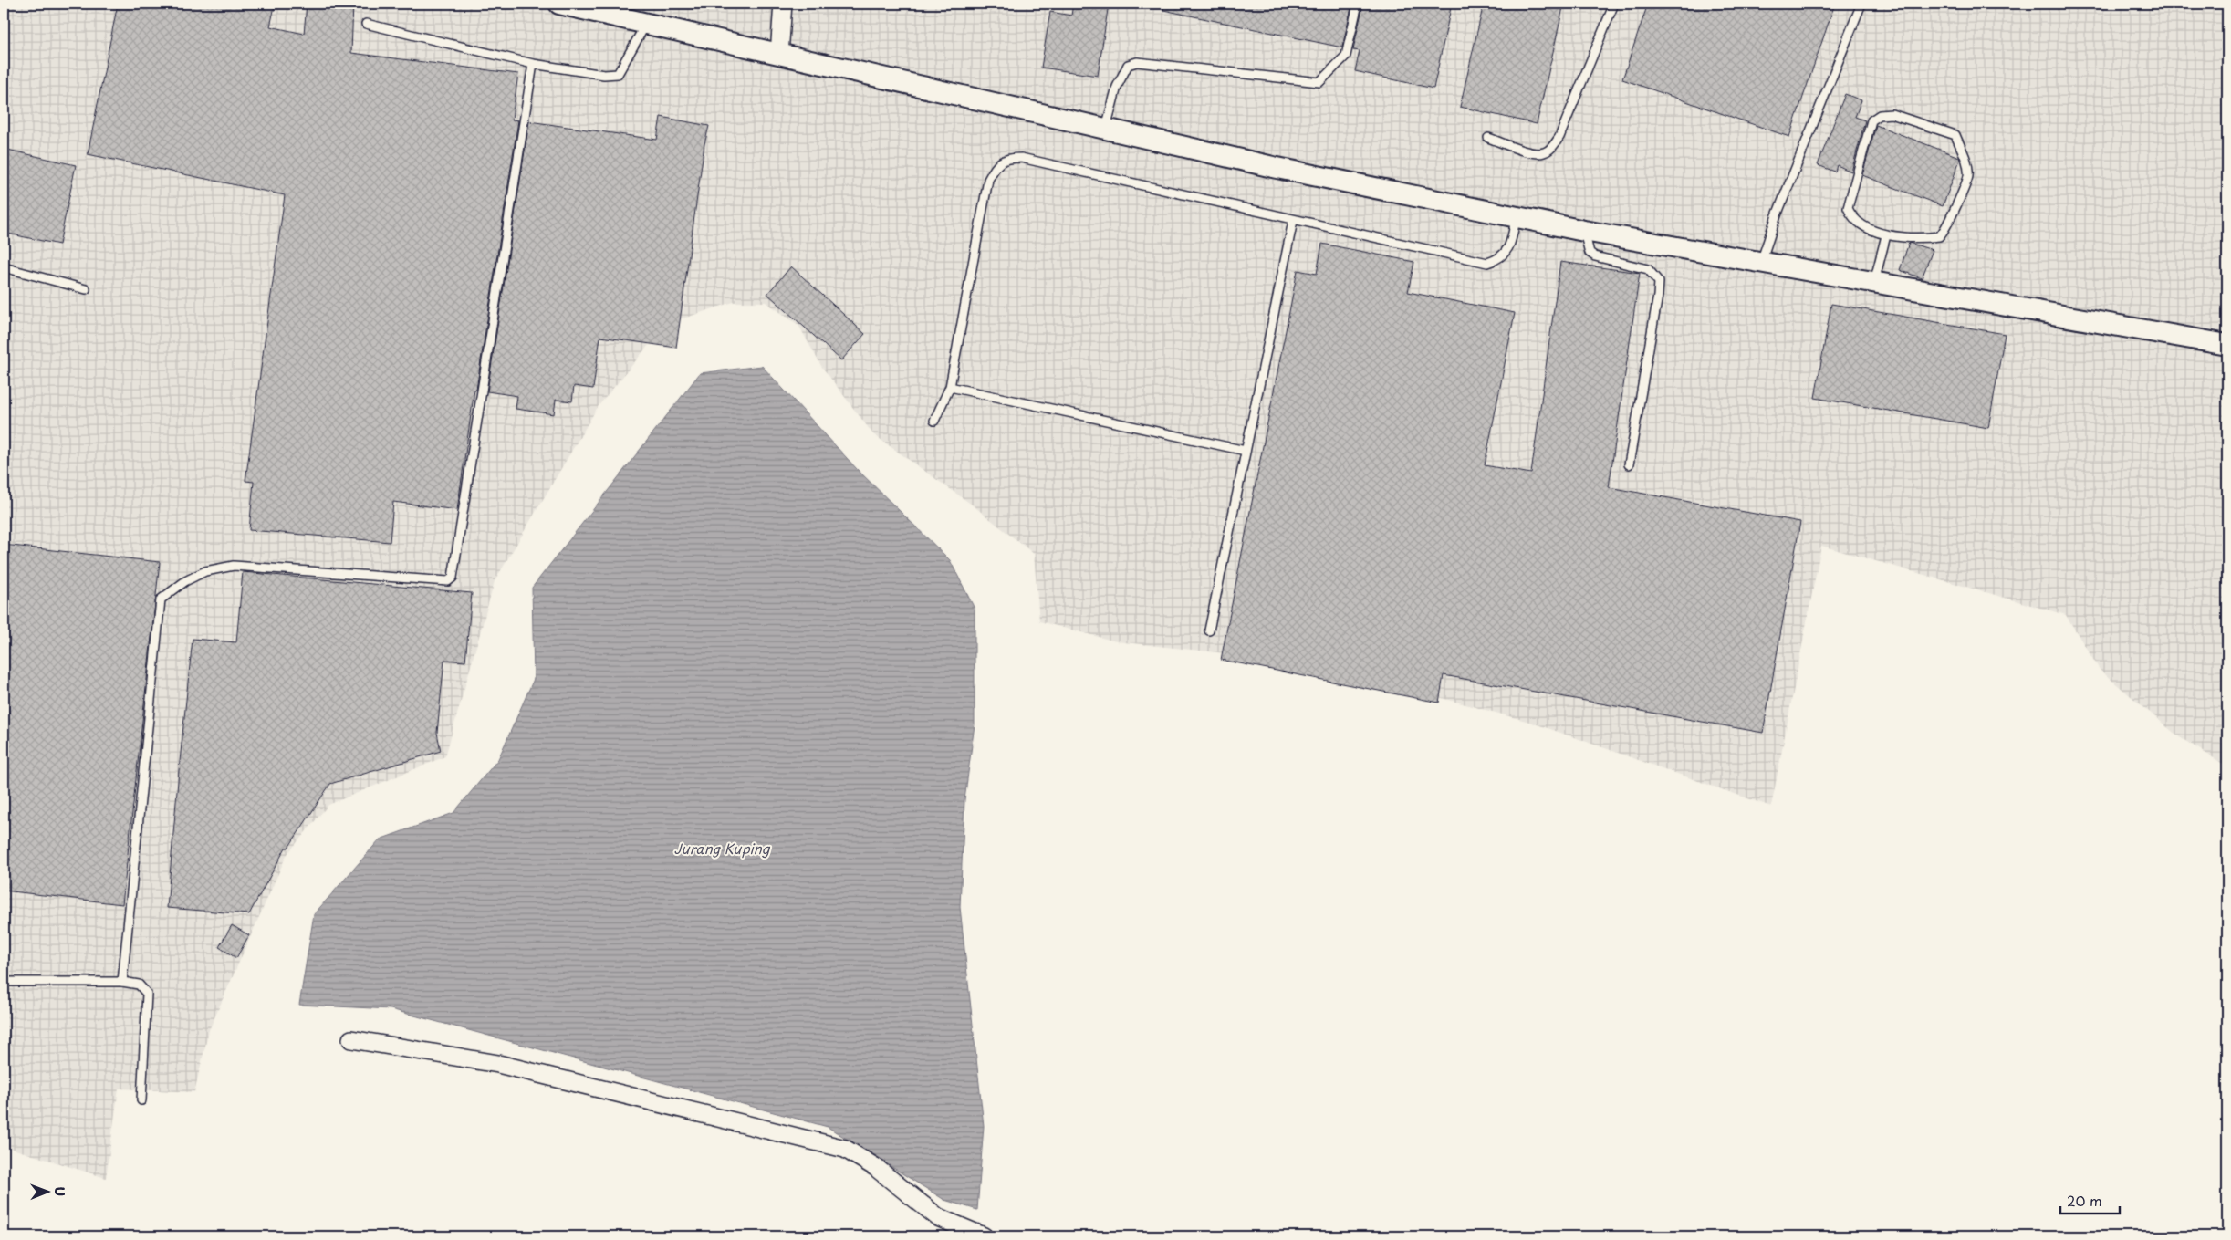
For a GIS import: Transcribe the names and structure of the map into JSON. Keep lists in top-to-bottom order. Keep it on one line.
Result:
{"water":["Jurang Kuping"],"scale_bar":"20 m","north":"right"}
